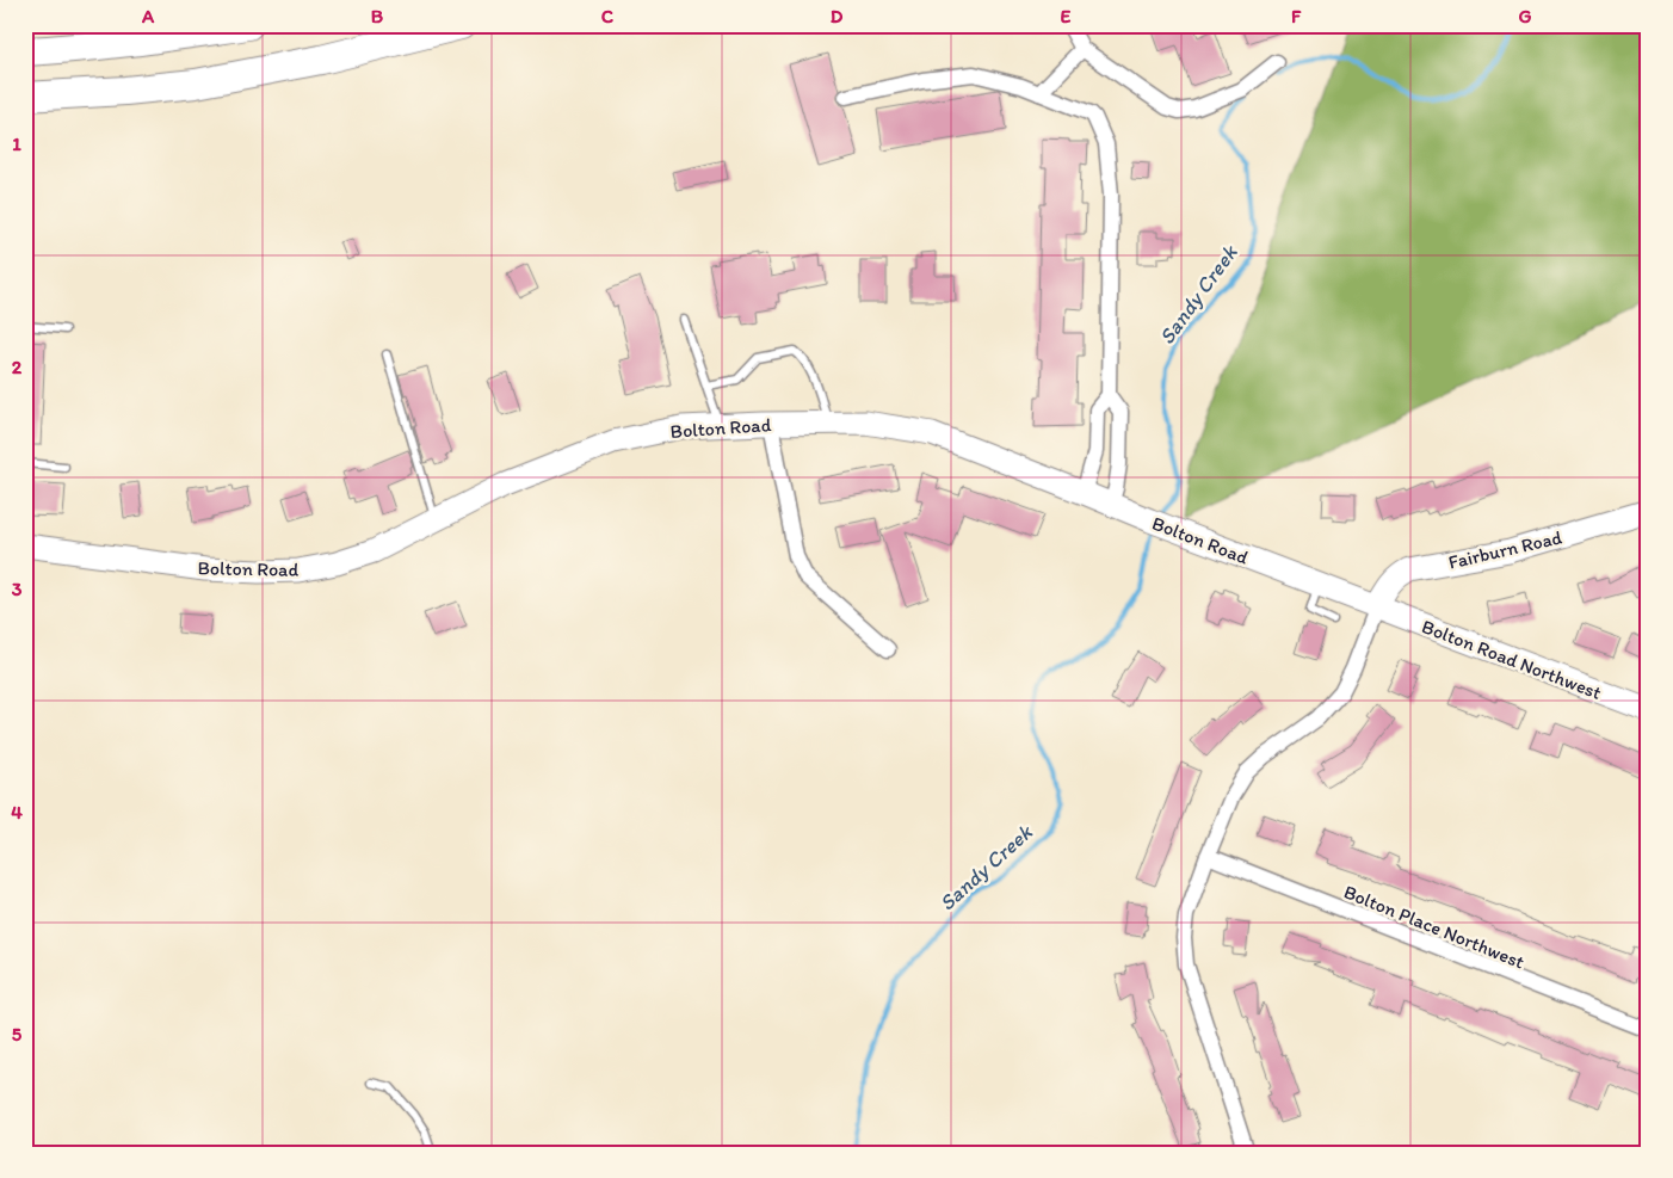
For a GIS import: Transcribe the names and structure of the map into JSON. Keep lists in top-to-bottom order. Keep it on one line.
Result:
{"streets":{"street":["Bolton Road","Fairburn Road","Bolton Road Northwest","Bolton Place Northwest"]},"crossings":[["Bolton Road","Fairburn Road"],["Bolton Road","Bolton Road Northwest"],["Fairburn Road","Bolton Road Northwest"]],"water":["Sandy Creek"],"grid":{"columns":["A","B","C","D","E","F","G"],"rows":["1","2","3","4","5"]}}
